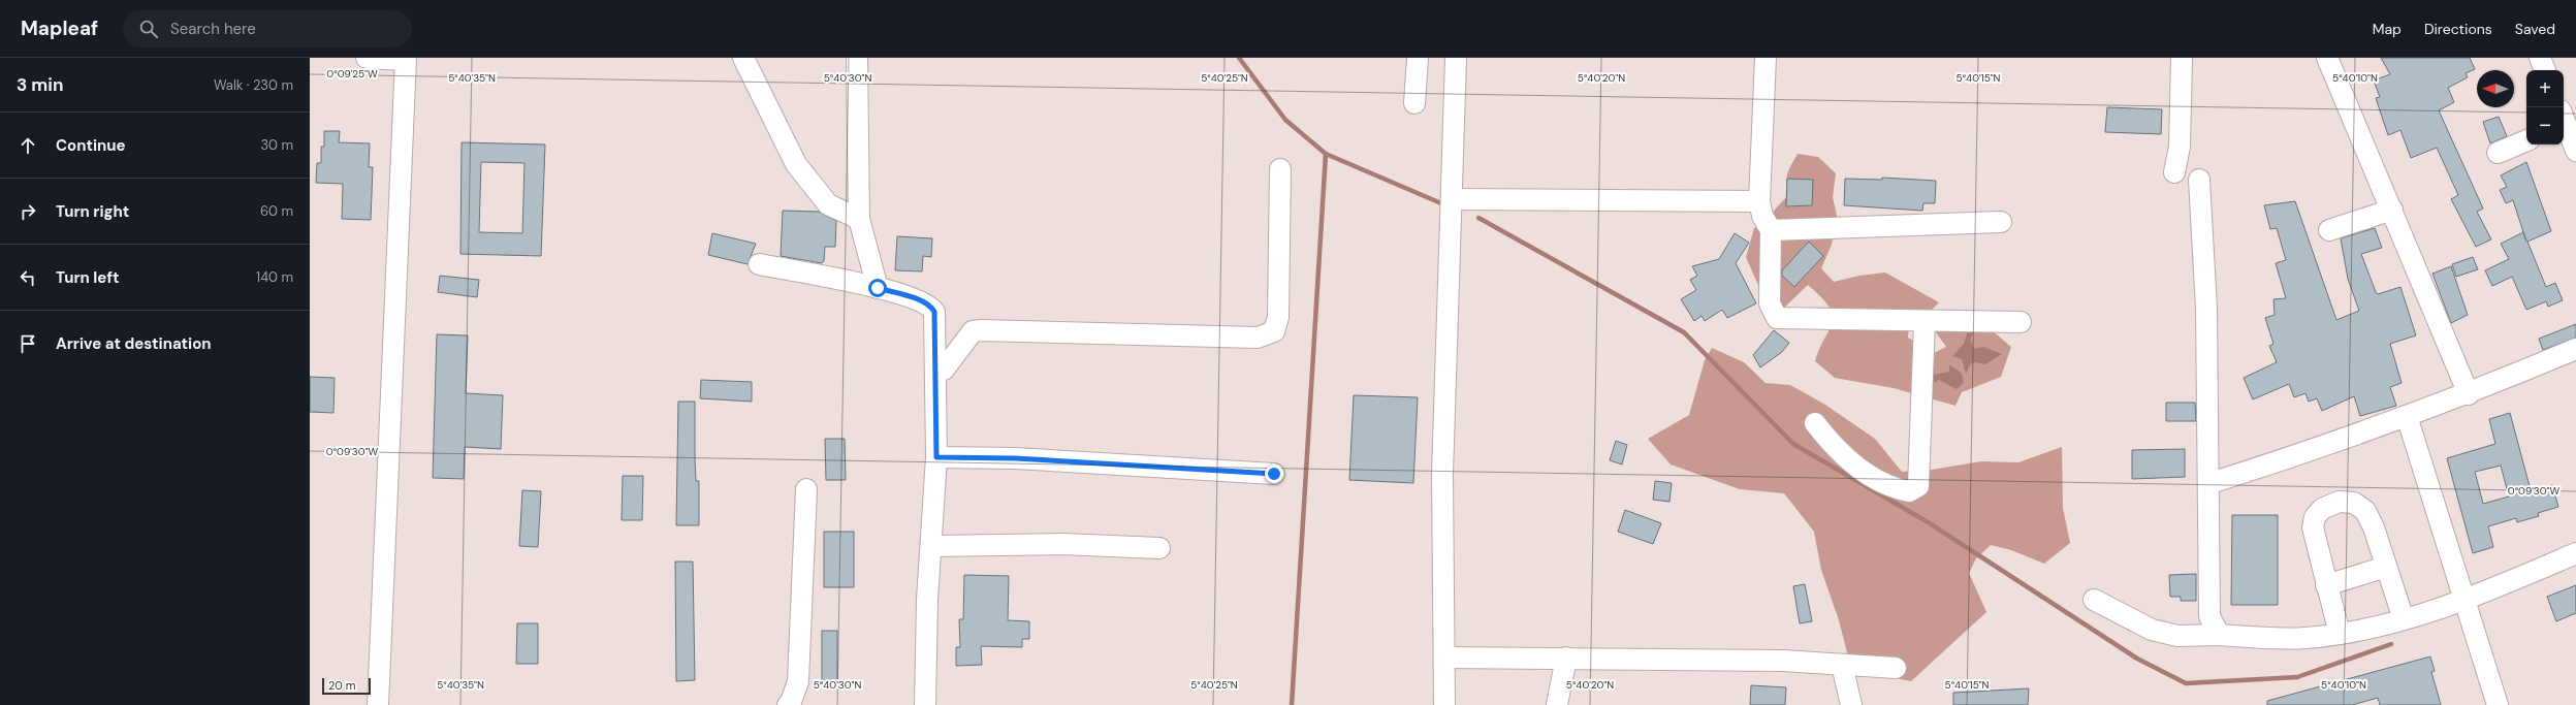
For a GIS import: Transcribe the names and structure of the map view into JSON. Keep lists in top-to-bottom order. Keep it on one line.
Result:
{"scale_bar":"20 m","north":"left","page":{"header":"Mapleaf","search":"Search here","nav":["Map","Directions","Saved"],"heading":["3 min","Walk · 230 m"],"map_buttons":["+","−"],"list":[["Continue","30 m"],["Turn right","60 m"],["Turn left","140 m"],"Arrive at destination"],"scale":"20 m"},"coordinates":["0°09'25\"W","5°40'35\"N","5°40'30\"N","5°40'25\"N","5°40'20\"N","5°40'15\"N","5°40'10\"N","0°09'30\"W"]}
